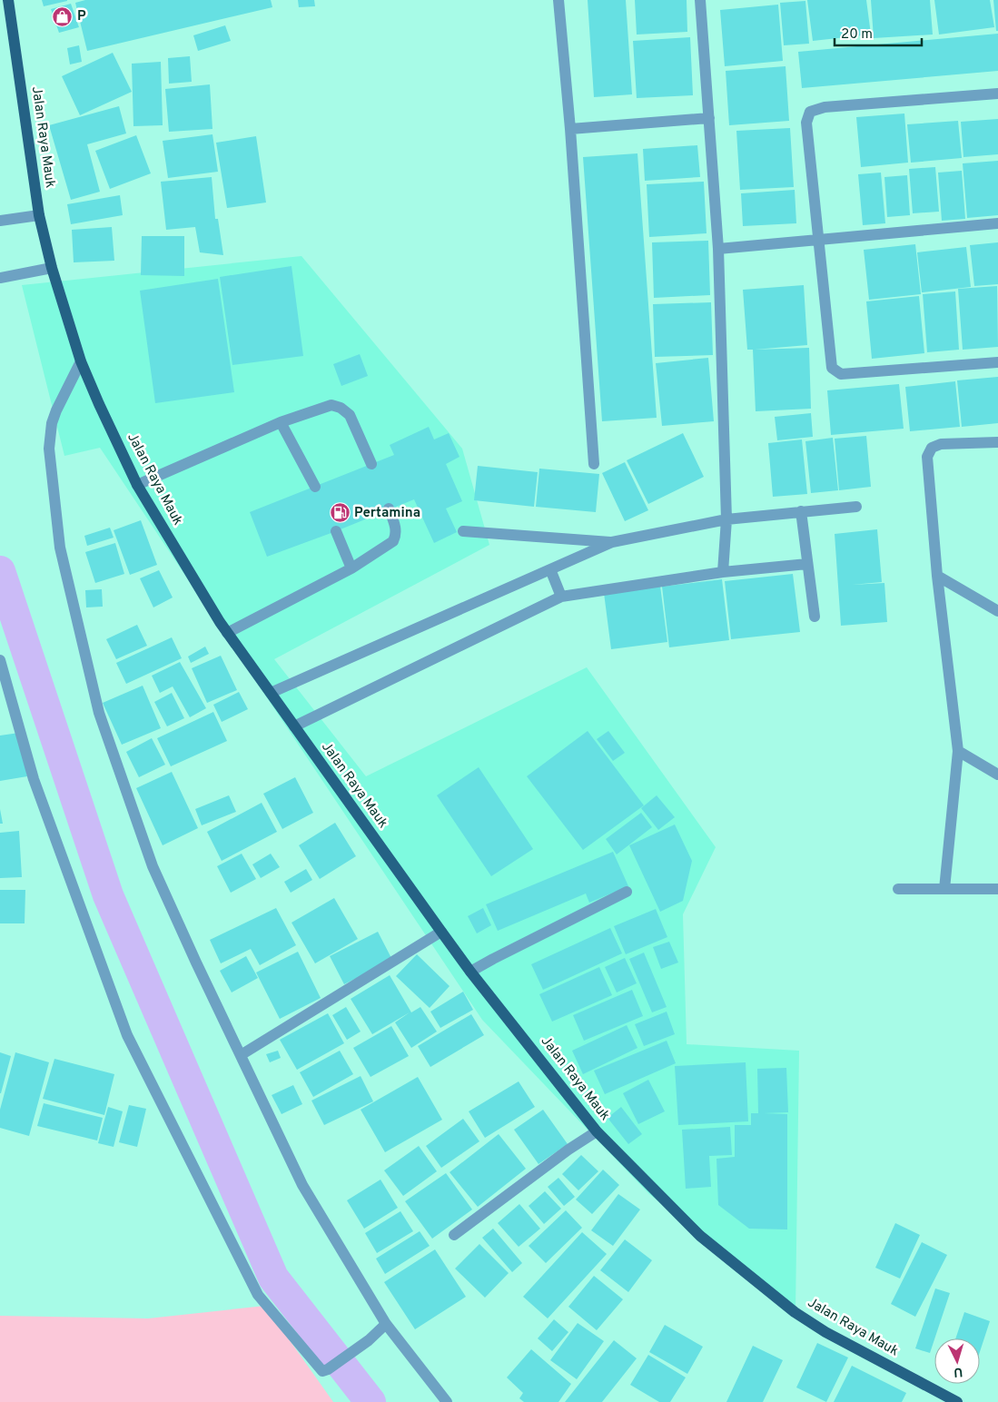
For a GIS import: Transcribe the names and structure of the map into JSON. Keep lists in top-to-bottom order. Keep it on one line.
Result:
{"streets":{"main road":["Jalan Raya Mauk"]},"places":{"shop":["P"],"fuel station":["Pertamina"]},"scale_bar":"20 m","north":"bottom"}
